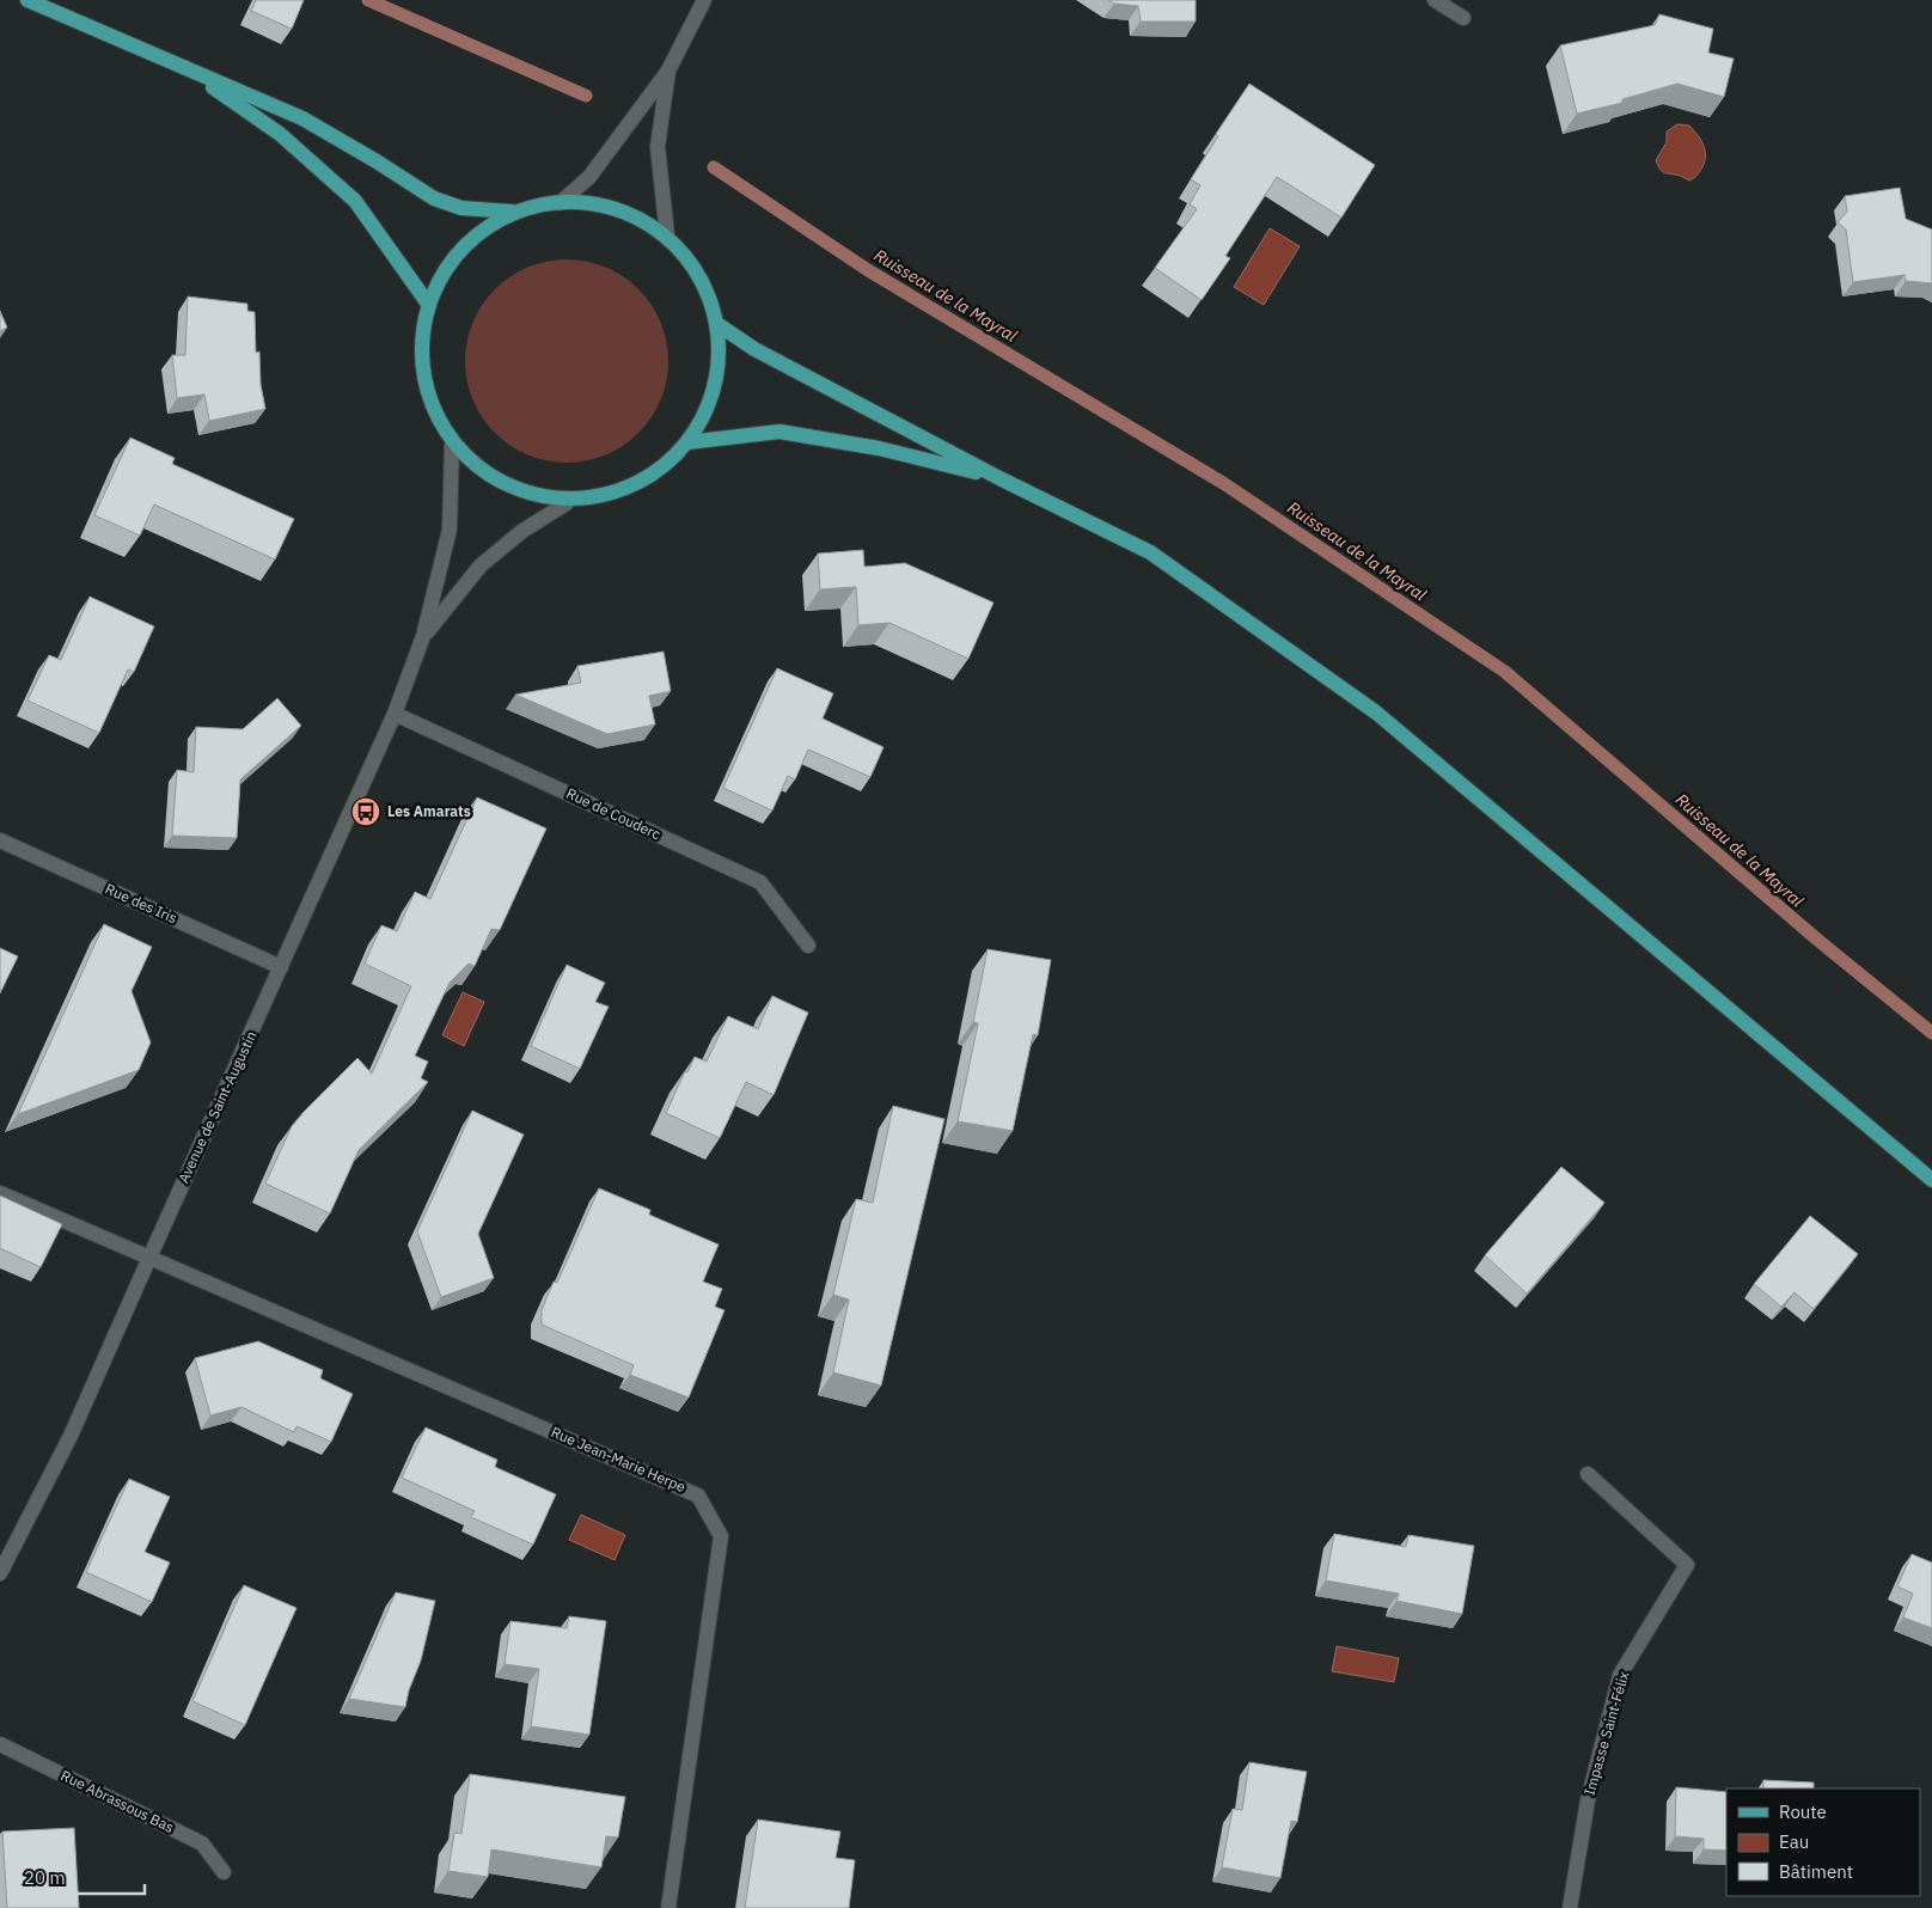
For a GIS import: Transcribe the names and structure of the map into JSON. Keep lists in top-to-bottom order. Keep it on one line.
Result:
{"streets":{"street":["Rue de Couderc","Rue des Iris","Avenue de Saint-Augustin","Rue Jean-Marie Herpe","Impasse Saint-Félix","Rue Abrassous Bas"]},"crossings":[["Rue de Couderc","Avenue de Saint-Augustin"],["Rue des Iris","Avenue de Saint-Augustin"],["Avenue de Saint-Augustin","Rue Jean-Marie Herpe"]],"water":["Ruisseau de la Mayral"],"places":{"bus stop":["Les Amarats"]},"legend":["Route","Eau","Bâtiment"],"scale_bar":"20 m"}
